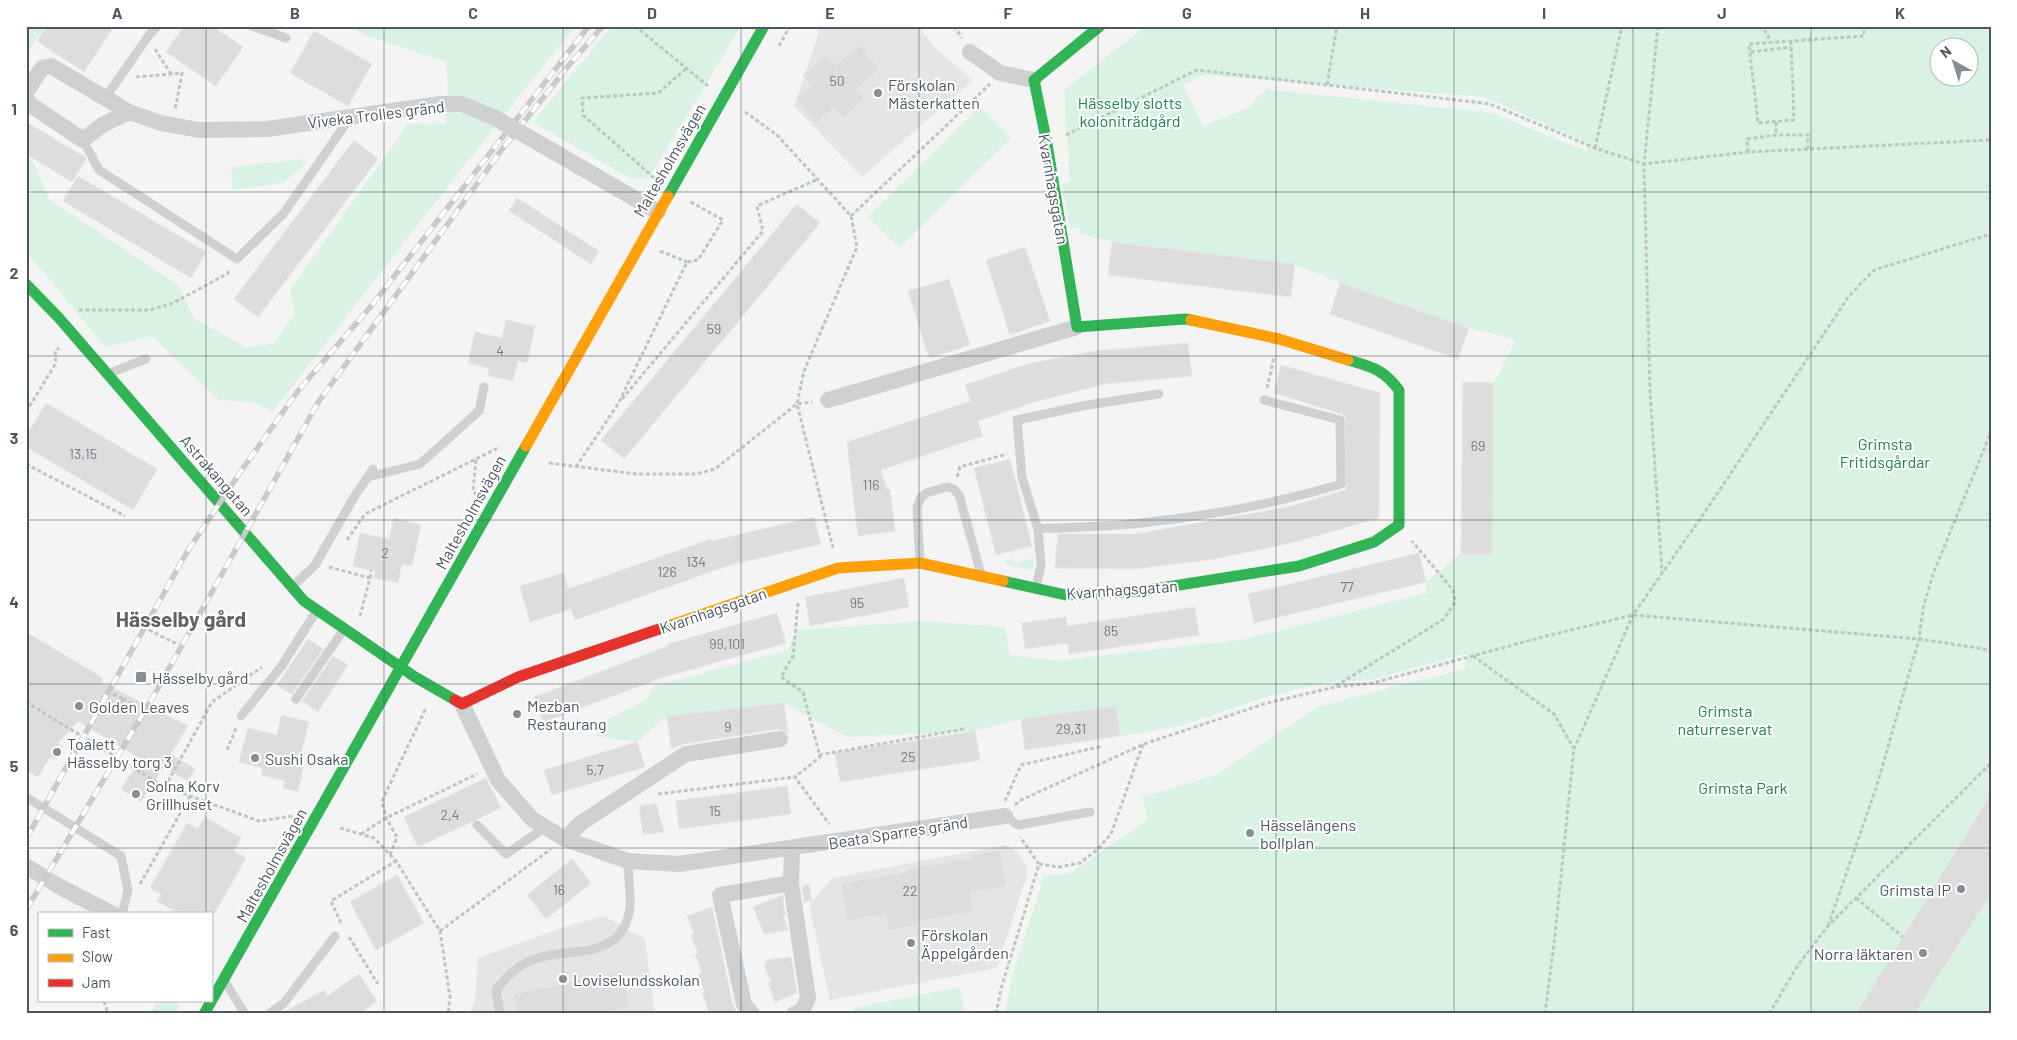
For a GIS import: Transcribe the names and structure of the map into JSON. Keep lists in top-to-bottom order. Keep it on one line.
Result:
{"streets":{"street":["Viveka Trolles gränd","Maltesholmsvägen","Kvarnhagsgatan","Astrakangatan","Beata Sparres gränd"]},"crossings":[["Viveka Trolles gränd","Maltesholmsvägen"],["Maltesholmsvägen","Astrakangatan"],["Kvarnhagsgatan","Beata Sparres gränd"]],"districts":["Hässelby gård"],"parks":["Hässelby slotts koloniträdgård","Grimsta Fritidsgårdar","Grimsta naturreservat","Grimsta Park"],"places":{"other":["Förskolan Mästerkatten","Golden Leaves","Mezban Restaurang","Toalett Hässelby torg 3","Sushi Osaka","Solna Korv Grillhuset","Hässelängens bollplan","Grimsta IP","Förskolan Äppelgården","Norra läktaren","Loviselundsskolan"],"transit":["Hässelby gård"]},"house_numbers":["50","59","4","69","13,15","116","2","134","126","77","95","85","99,101","9","29,31","25","5,7","15","2,4","16","22"],"legend":["Fast","Slow","Jam"],"north":"top left","grid":{"columns":["A","B","C","D","E","F","G","H","I","J","K"],"rows":["1","2","3","4","5","6"]}}
